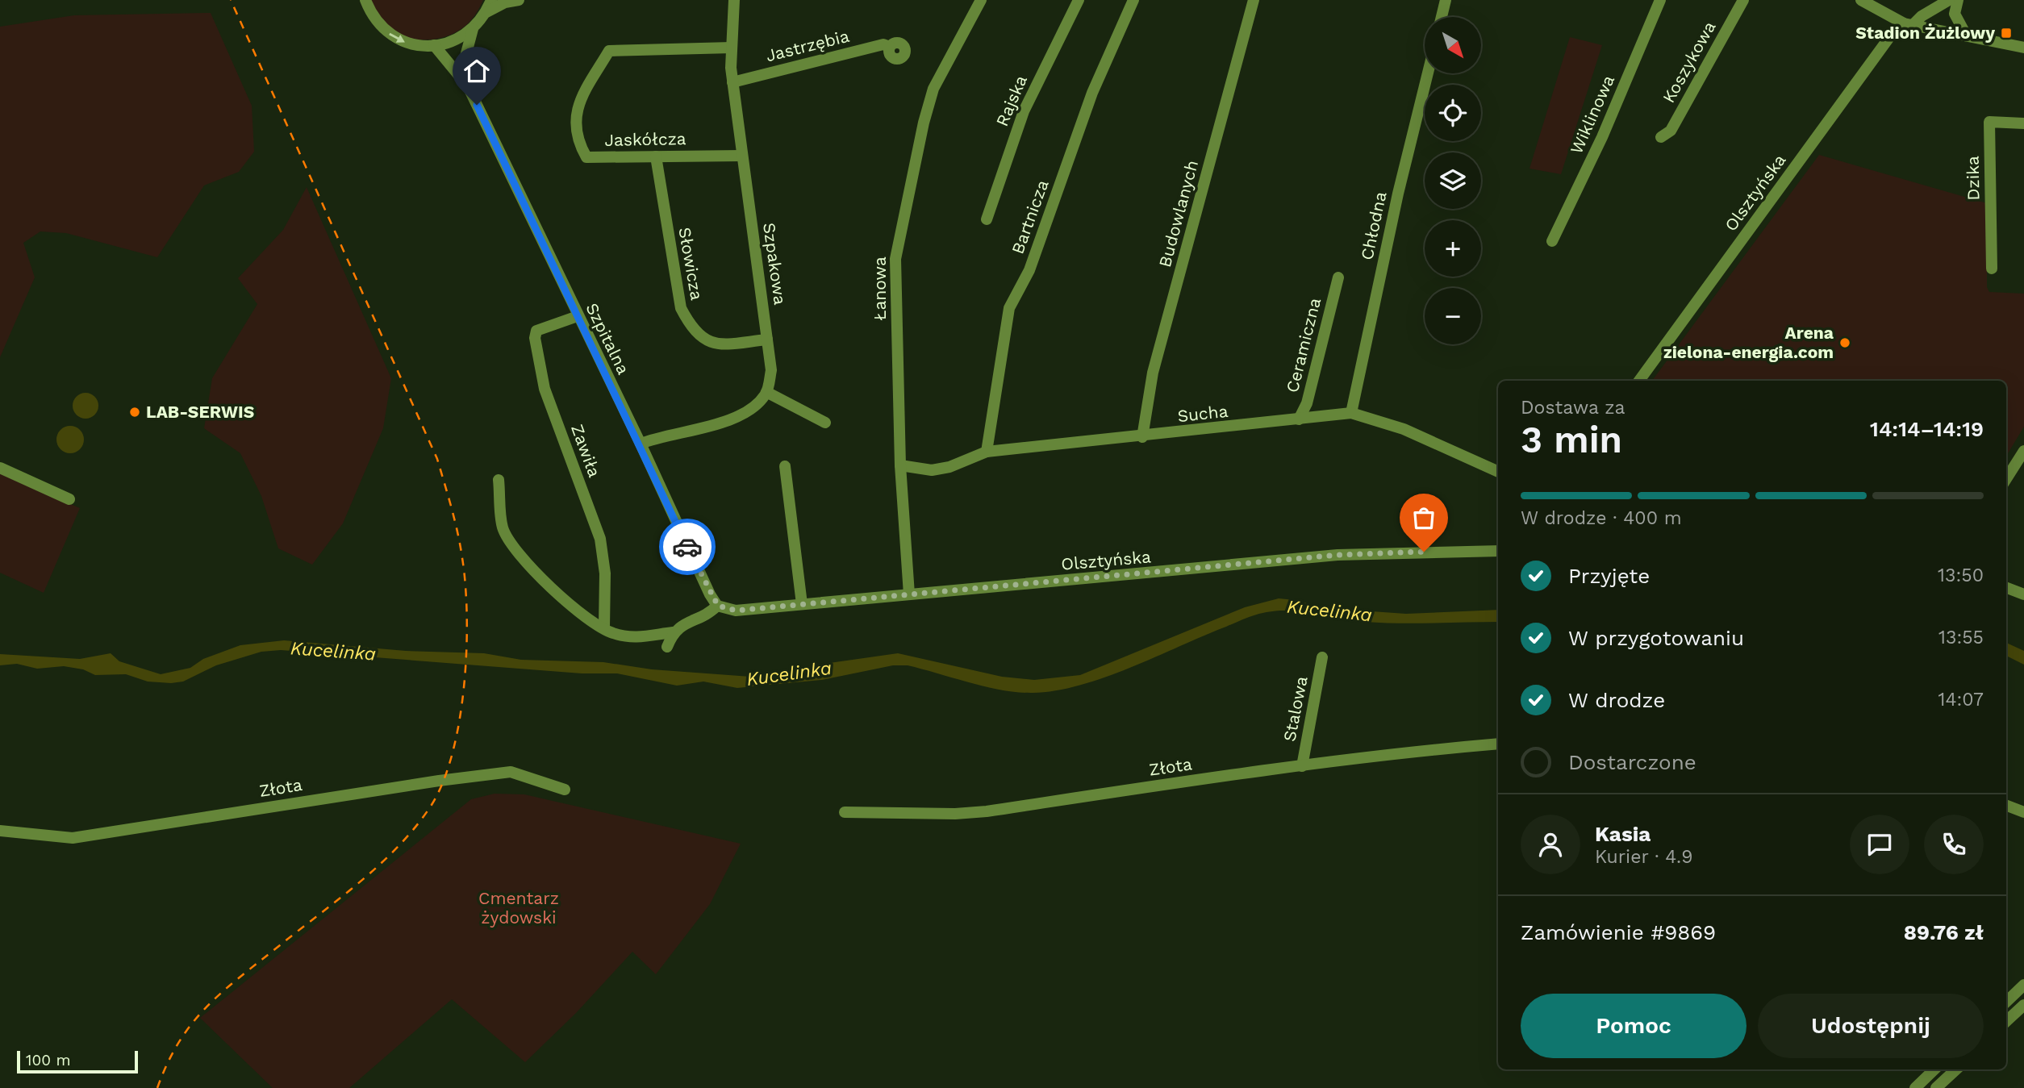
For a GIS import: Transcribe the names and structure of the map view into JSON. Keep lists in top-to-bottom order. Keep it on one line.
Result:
{"streets":{"street":["Jastrzębia","Koszykowa","Rajska","Wiklinowa","Jaskółcza","Dzika","Olsztyńska","Budowlanych","Bartnicza","Chłodna","Słowicza","Szpakowa","Łanowa","Szpitalna","Ceramiczna","Sucha","Zawiła","Stalowa","Złota"]},"crossings":[["Jastrzębia","Szpakowa"],["Jaskółcza","Słowicza"],["Jaskółcza","Szpakowa"],["Olsztyńska","Łanowa"],["Olsztyńska","Szpitalna"],["Budowlanych","Sucha"],["Bartnicza","Sucha"],["Chłodna","Sucha"],["Słowicza","Szpakowa"],["Łanowa","Sucha"],["Szpitalna","Zawiła"],["Ceramiczna","Sucha"],["Stalowa","Złota"]],"water":["Kucelinka"],"parks":["Cmentarz żydowski"],"places":{"transit":["Stadion Żużlowy"],"other":["Arena zielona-energia.com","LAB-SERWIS"]},"scale_bar":"100 m","north":"bottom right","page":{"map_buttons":["+","−"],"heading":["3 min","Dostawa za","14:14–14:19"],"panel":["Kasia","Kurier · 4.9","Zamówienie #9869","89.76 zł"],"bar":"W drodze · 400 m","list":[["Przyjęte","13:50"],["W przygotowaniu","13:55"],["W drodze","14:07"],"Dostarczone"],"buttons":["Pomoc","Udostępnij"],"scale":"100 m"}}
